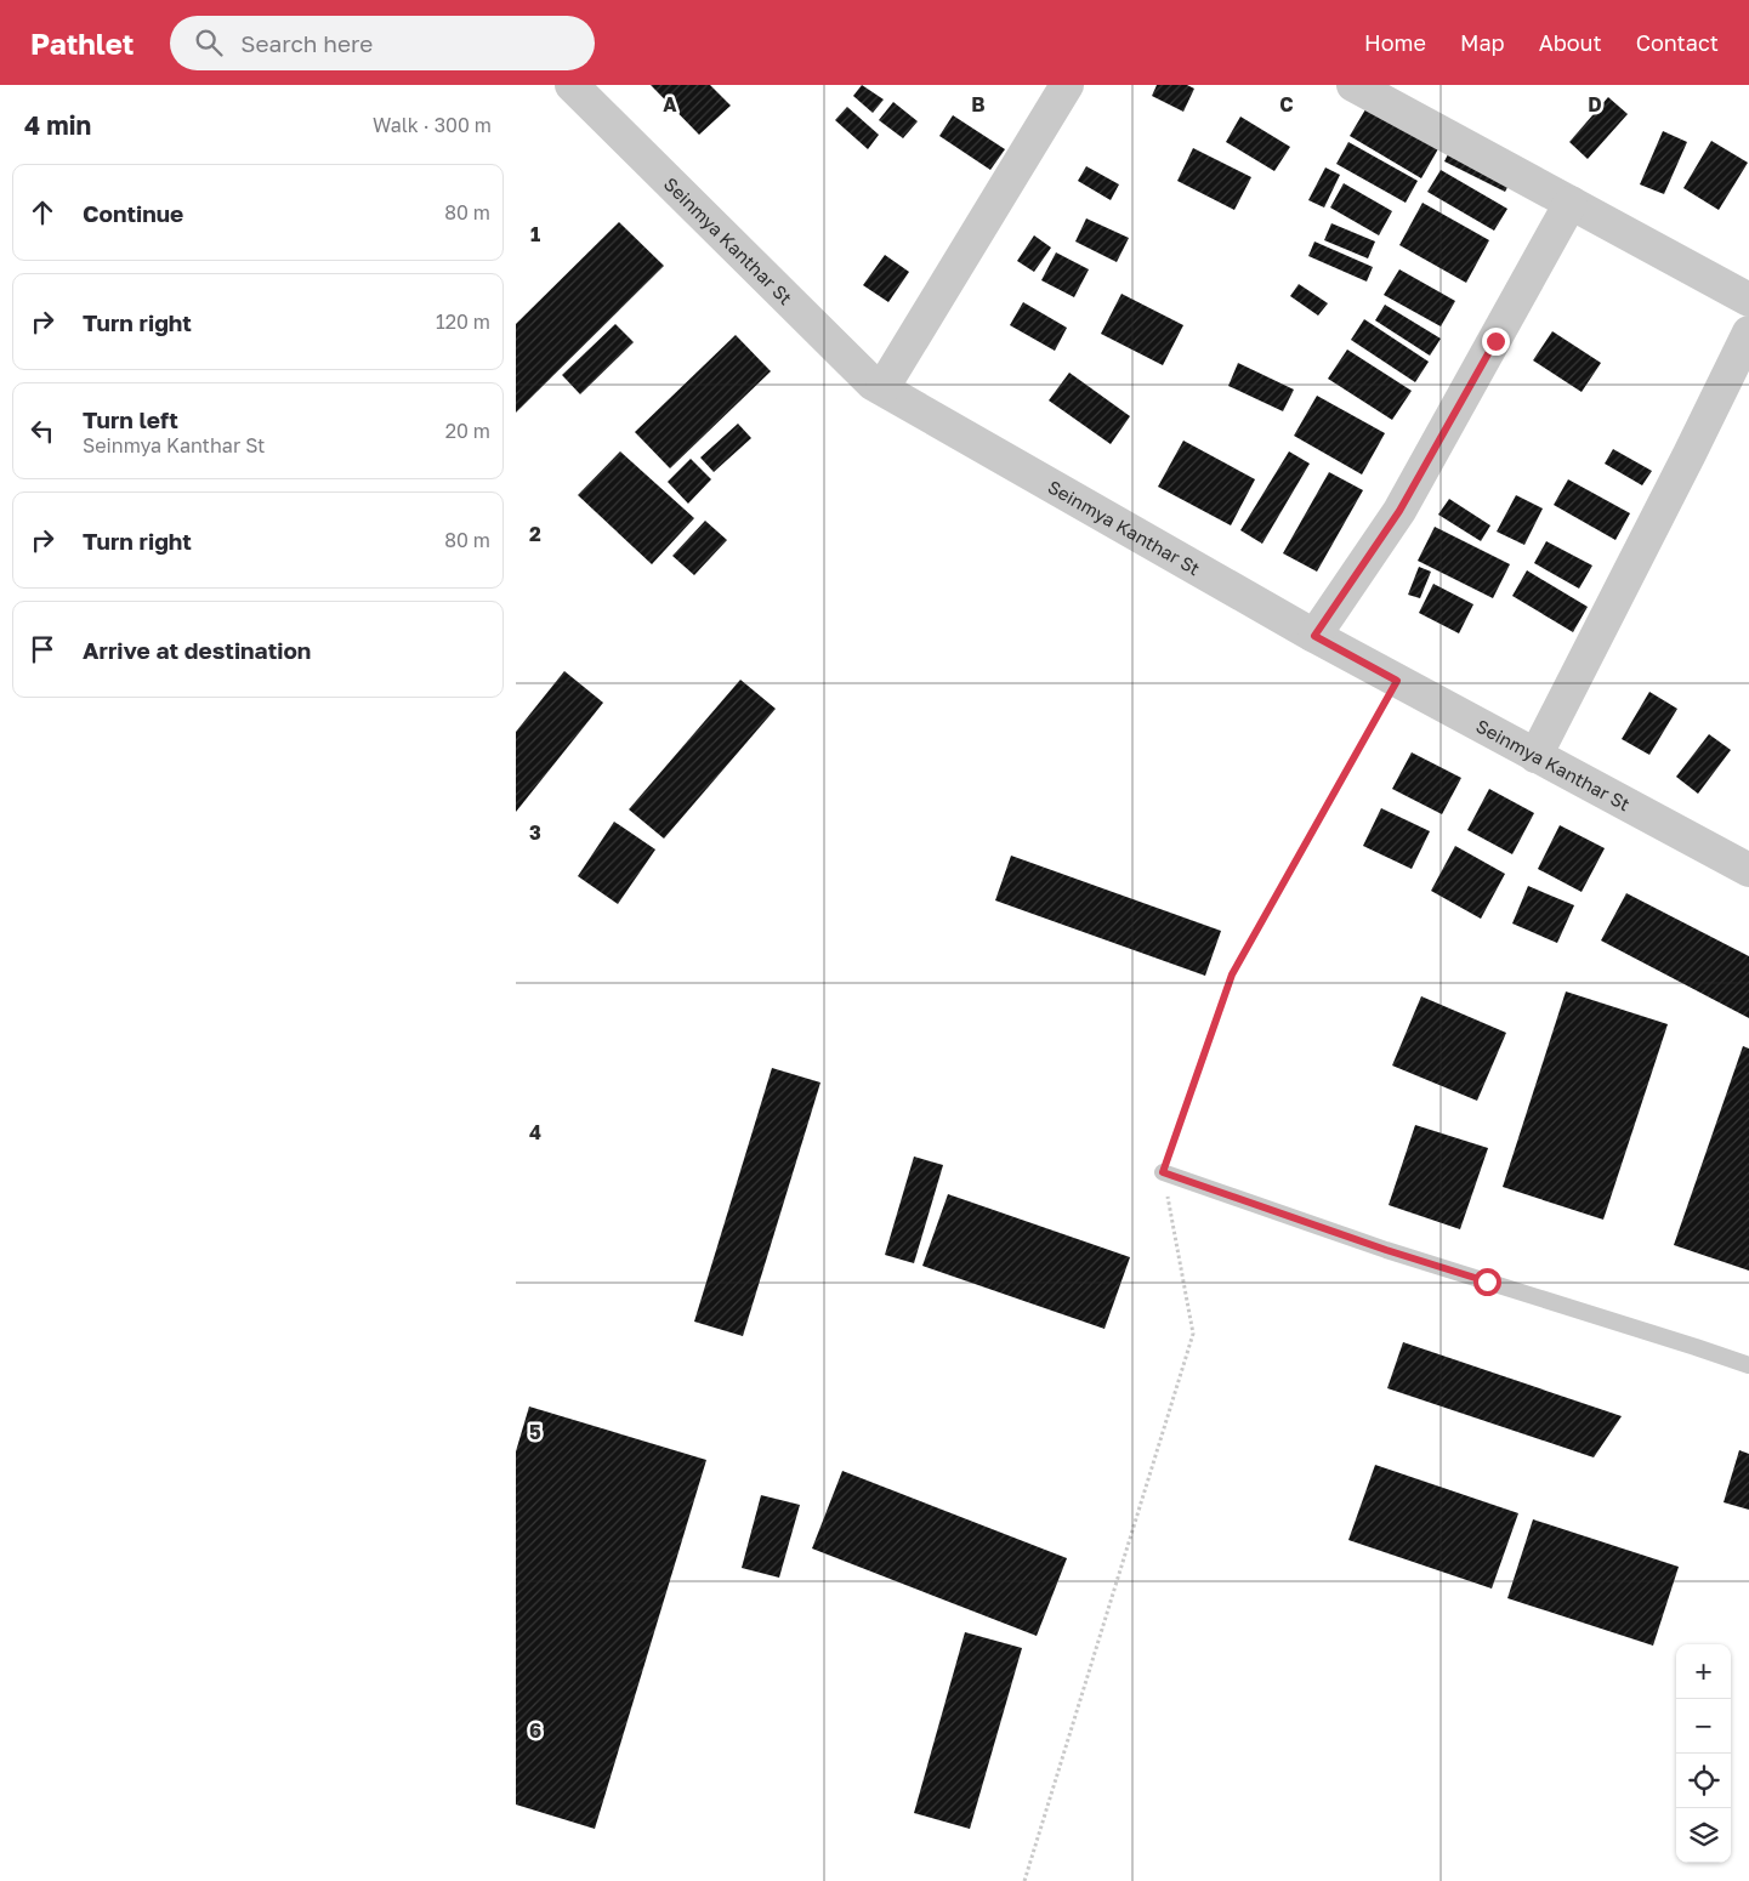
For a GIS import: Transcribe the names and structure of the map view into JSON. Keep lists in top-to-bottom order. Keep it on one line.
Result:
{"streets":{"street":["Seinmya Kanthar St"]},"page":{"header":"Pathlet","search":"Search here","nav":["Home","Map","About","Contact"],"heading":["4 min","Walk · 300 m"],"list":[["Continue","80 m"],["Turn right","120 m"],["Turn left","Seinmya Kanthar St","20 m"],["Turn right","80 m"],"Arrive at destination"],"map_buttons":["+","−"]},"grid":{"columns":["A","B","C","D"],"rows":["1","2","3","4","5","6"]}}
